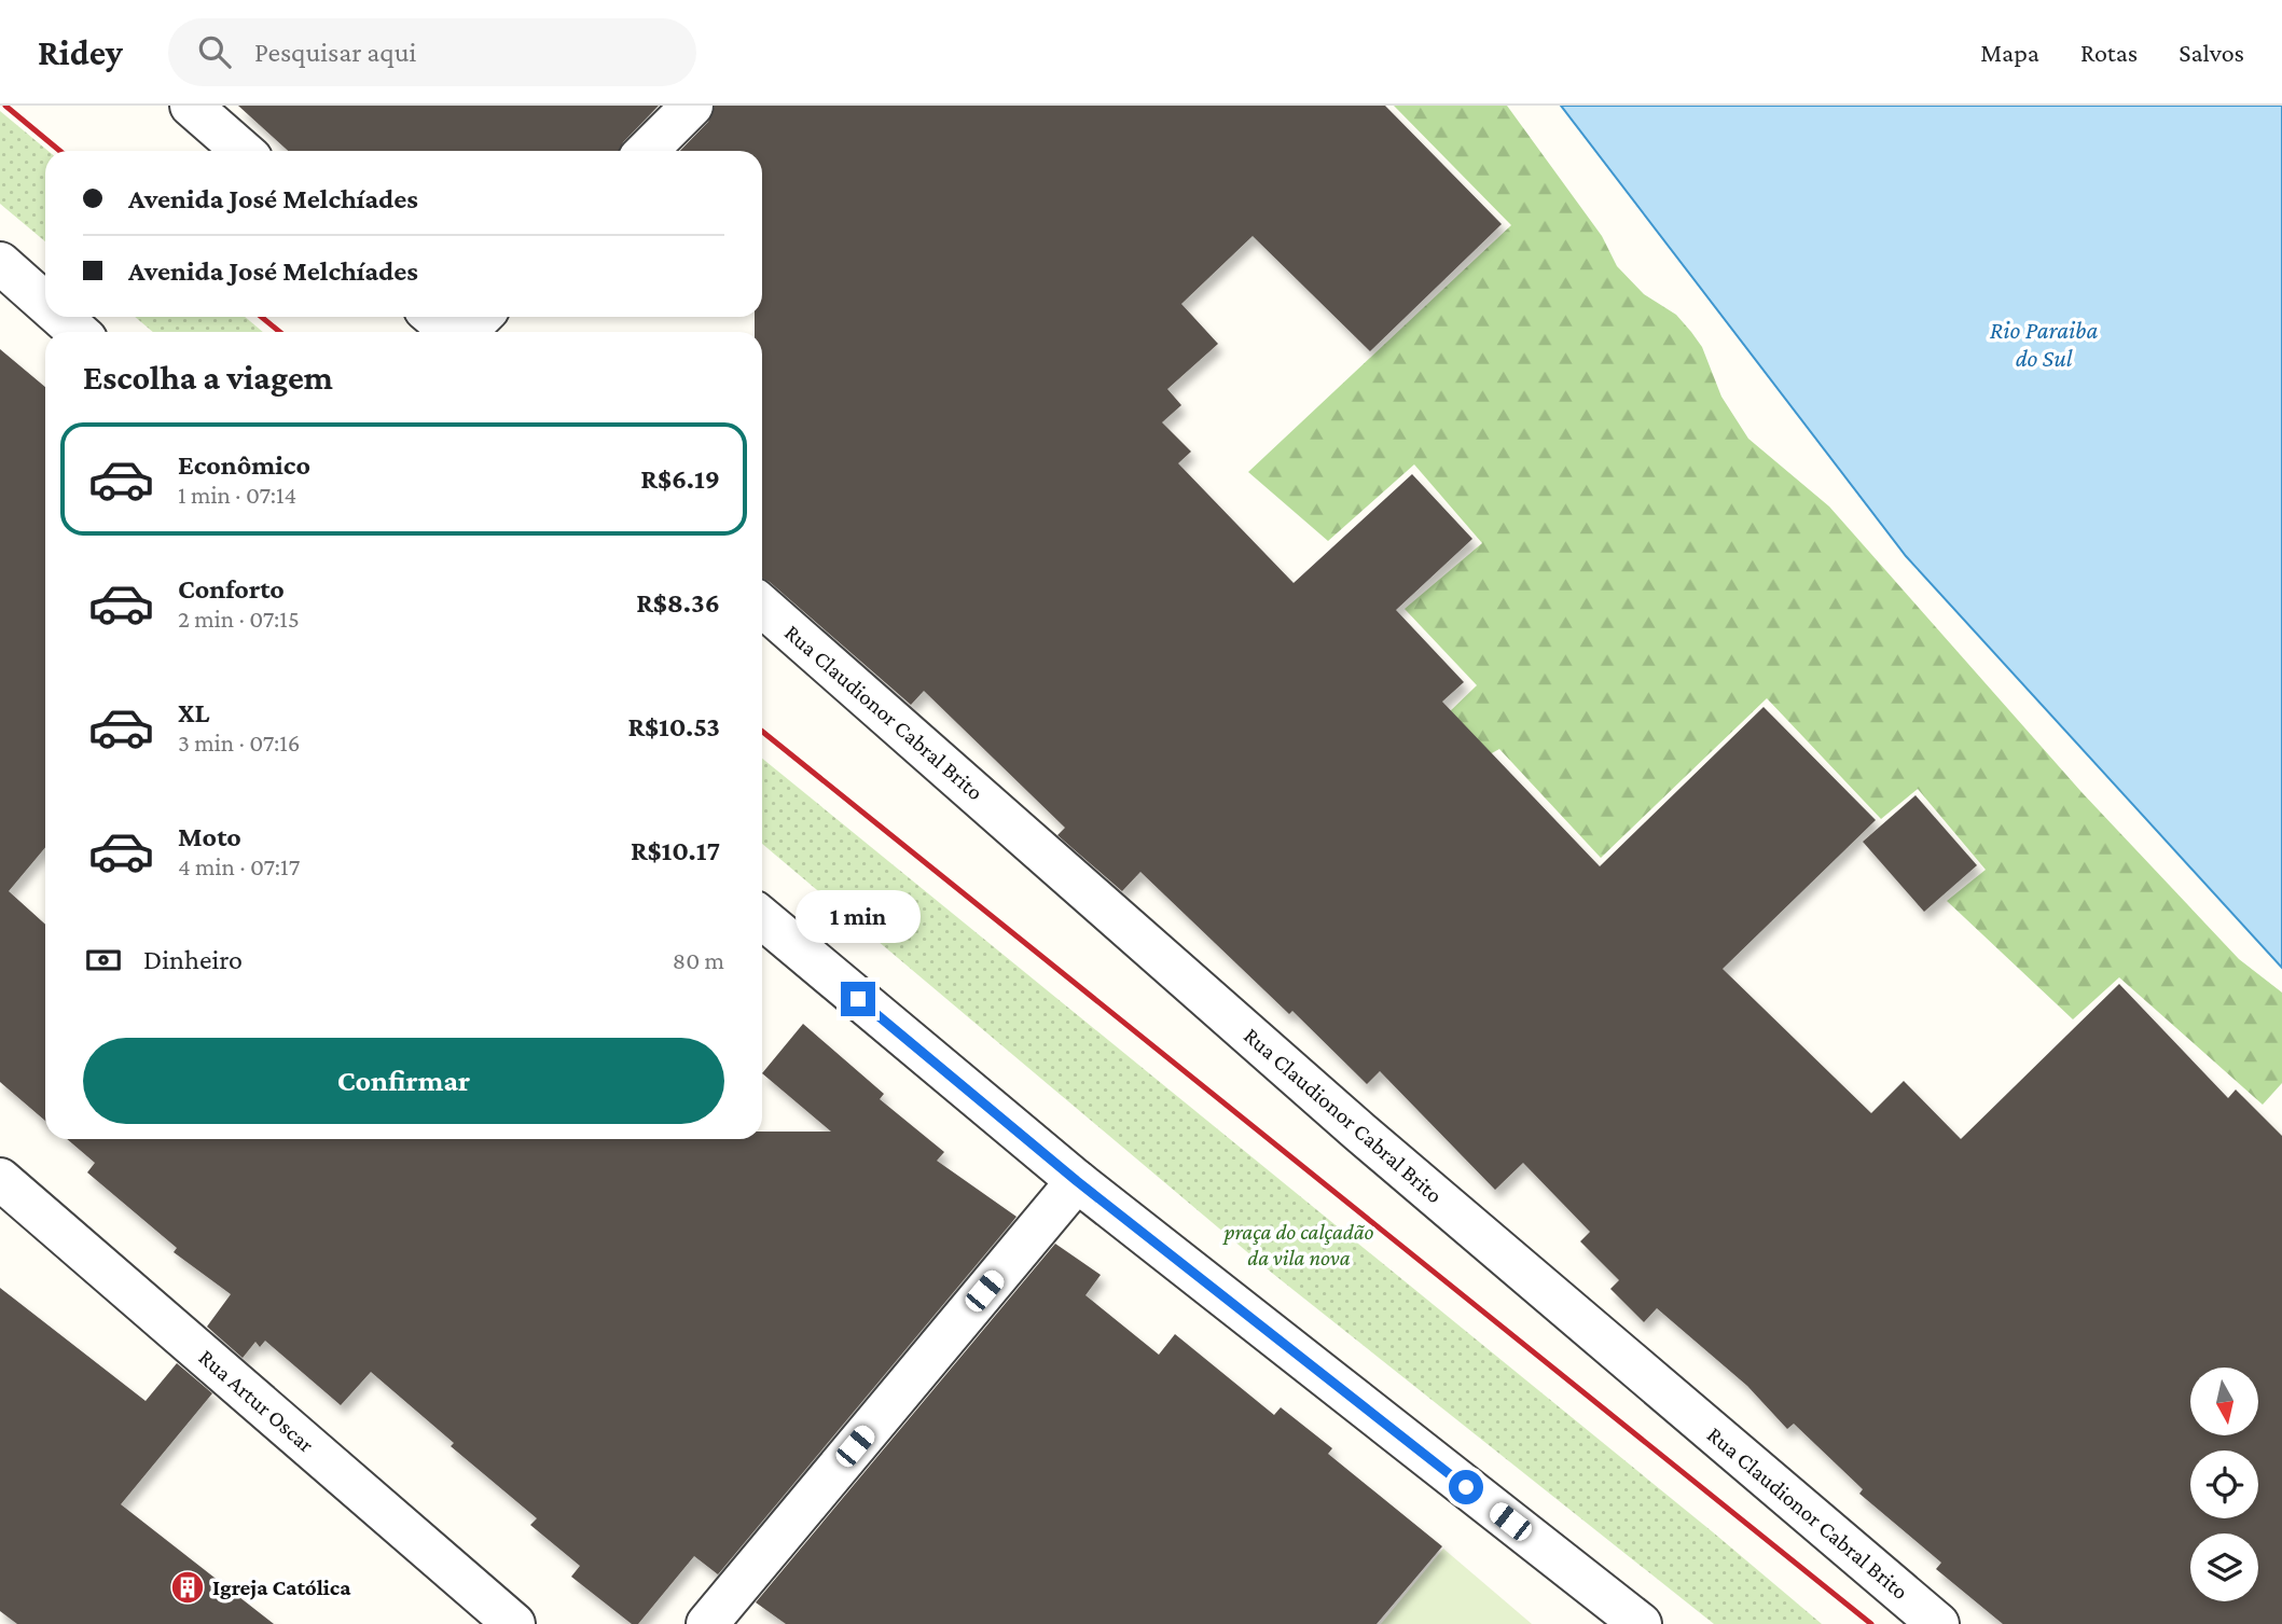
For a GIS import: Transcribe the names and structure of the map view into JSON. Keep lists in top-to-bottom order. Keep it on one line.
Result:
{"streets":{"street":["Rua Claudionor Cabral Brito","Rua Artur Oscar"]},"water":["Rio Paraiba do Sul"],"parks":["praça do calçadão da vila nova"],"places":{"building":["Igreja Católica"]},"north":"bottom","page":{"header":"Ridey","search":"Pesquisar aqui","nav":["Mapa","Rotas","Salvos"],"banner":["Avenida José Melchíades","Avenida José Melchíades"],"heading":"Escolha a viagem","list":[{"name":"Econômico","note":"1 min · 07:14","value":"R$6.19"},{"name":"Conforto","note":"2 min · 07:15","value":"R$8.36"},{"name":"XL","note":"3 min · 07:16","value":"R$10.53"},{"name":"Moto","note":"4 min · 07:17","value":"R$10.17"}],"bubble":"1 min","pay":["Dinheiro","80 m"],"buttons":"Confirmar"}}
